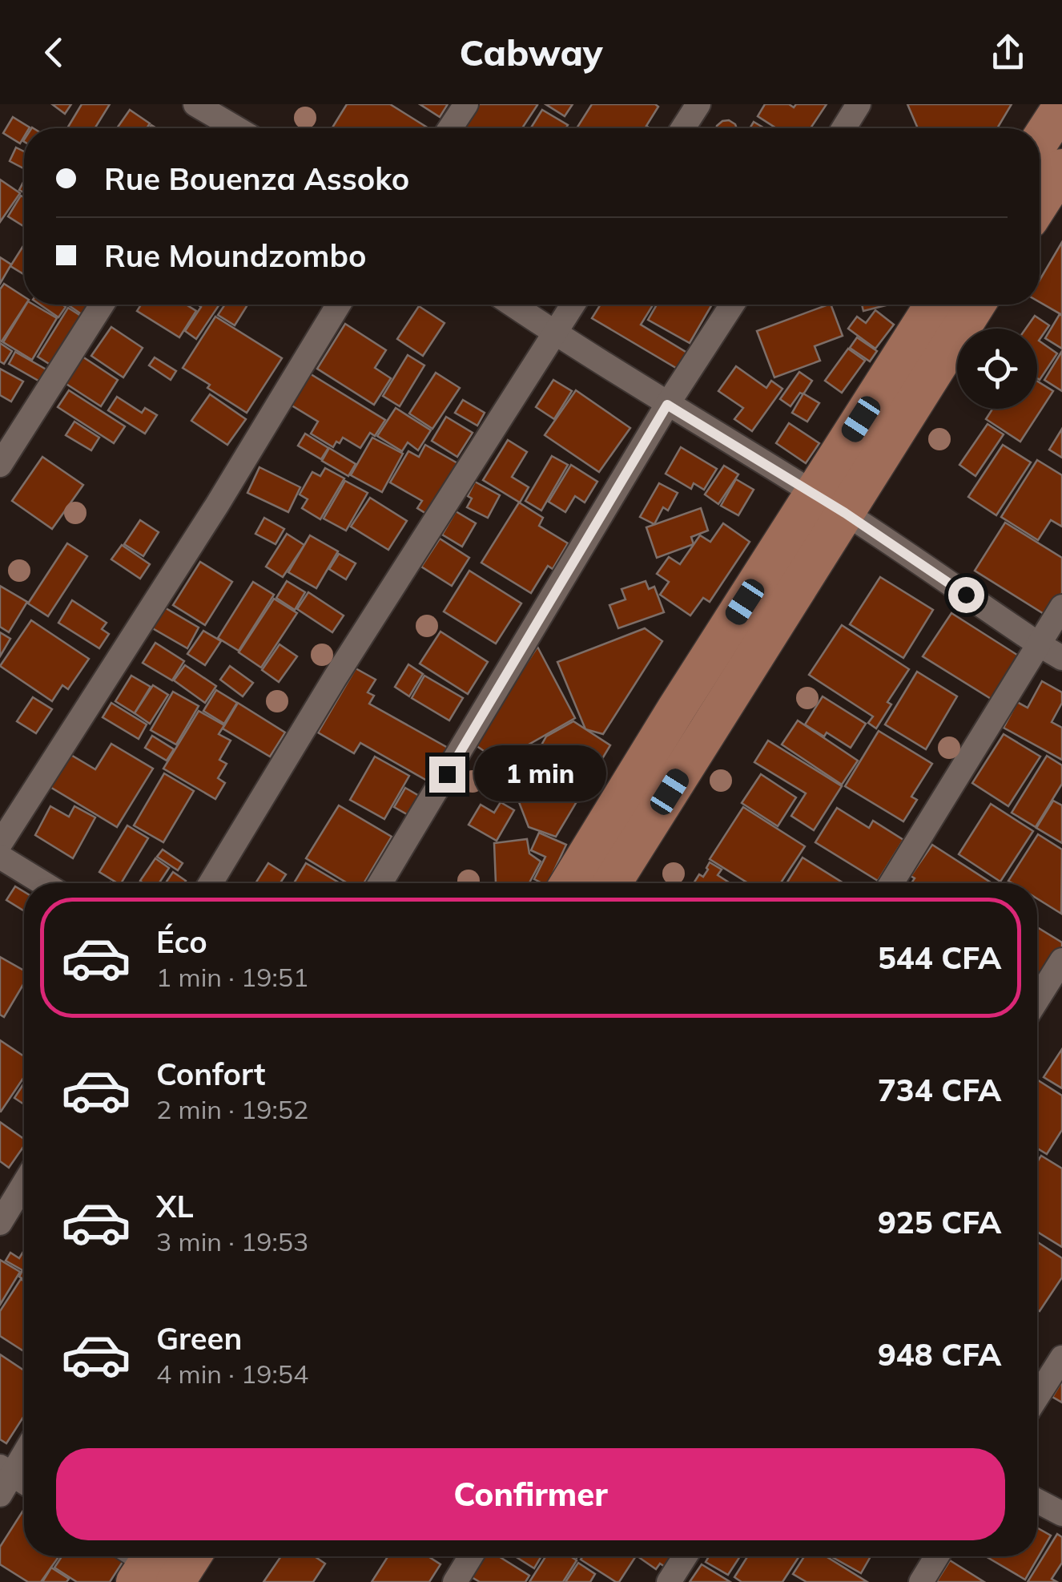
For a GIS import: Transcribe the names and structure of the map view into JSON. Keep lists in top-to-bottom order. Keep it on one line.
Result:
{"page":{"header":"Cabway","banner":["Rue Bouenza Assoko","Rue Moundzombo"],"bubble":"1 min","list":[{"name":"Éco","note":"1 min · 19:51","value":"544 CFA"},{"name":"Confort","note":"2 min · 19:52","value":"734 CFA"},{"name":"XL","note":"3 min · 19:53","value":"925 CFA"},{"name":"Green","note":"4 min · 19:54","value":"948 CFA"}],"buttons":"Confirmer"}}
